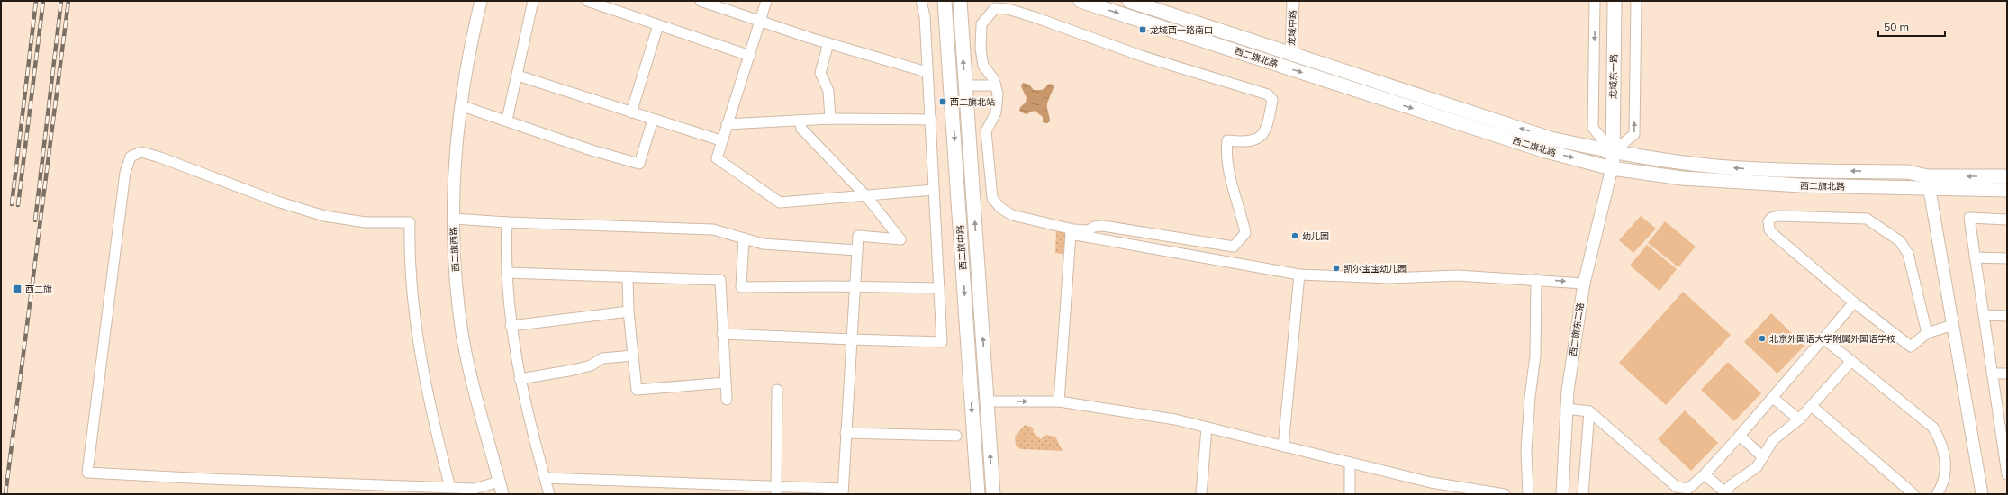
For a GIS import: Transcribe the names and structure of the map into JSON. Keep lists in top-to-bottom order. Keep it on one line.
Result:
{"streets":{"main road":["西二旗北路","龙域东一路","西二旗中路"],"street":["龙域中路","西二旗西路","西二旗东二路"]},"crossings":[["龙域中路","西二旗北路"],["西二旗北路","龙域东一路"],["西二旗北路","西二旗东二路"],["龙域东一路","西二旗东二路"]],"places":{"transit":["龙域西一路南口","西二旗北站","西二旗"],"other":["幼儿园","凯尔宝宝幼儿园","北京外国语大学附属外国语学校"]},"scale_bar":"50 m"}
